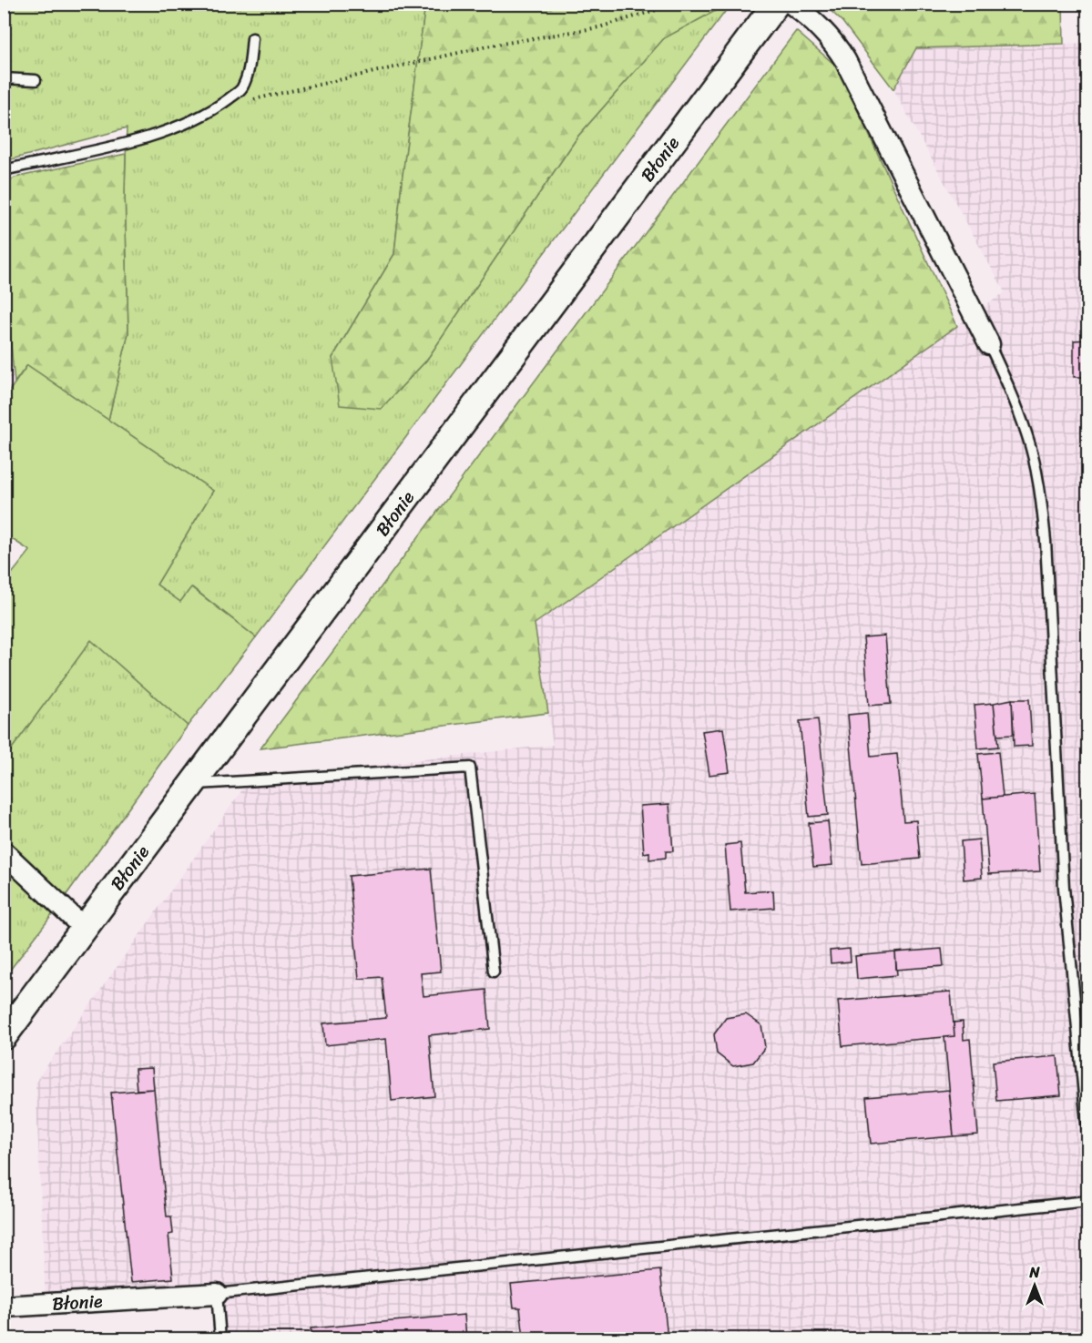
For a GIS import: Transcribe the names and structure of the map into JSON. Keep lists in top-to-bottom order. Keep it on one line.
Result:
{"streets":{"street":["Błonie"]},"north":"top"}
